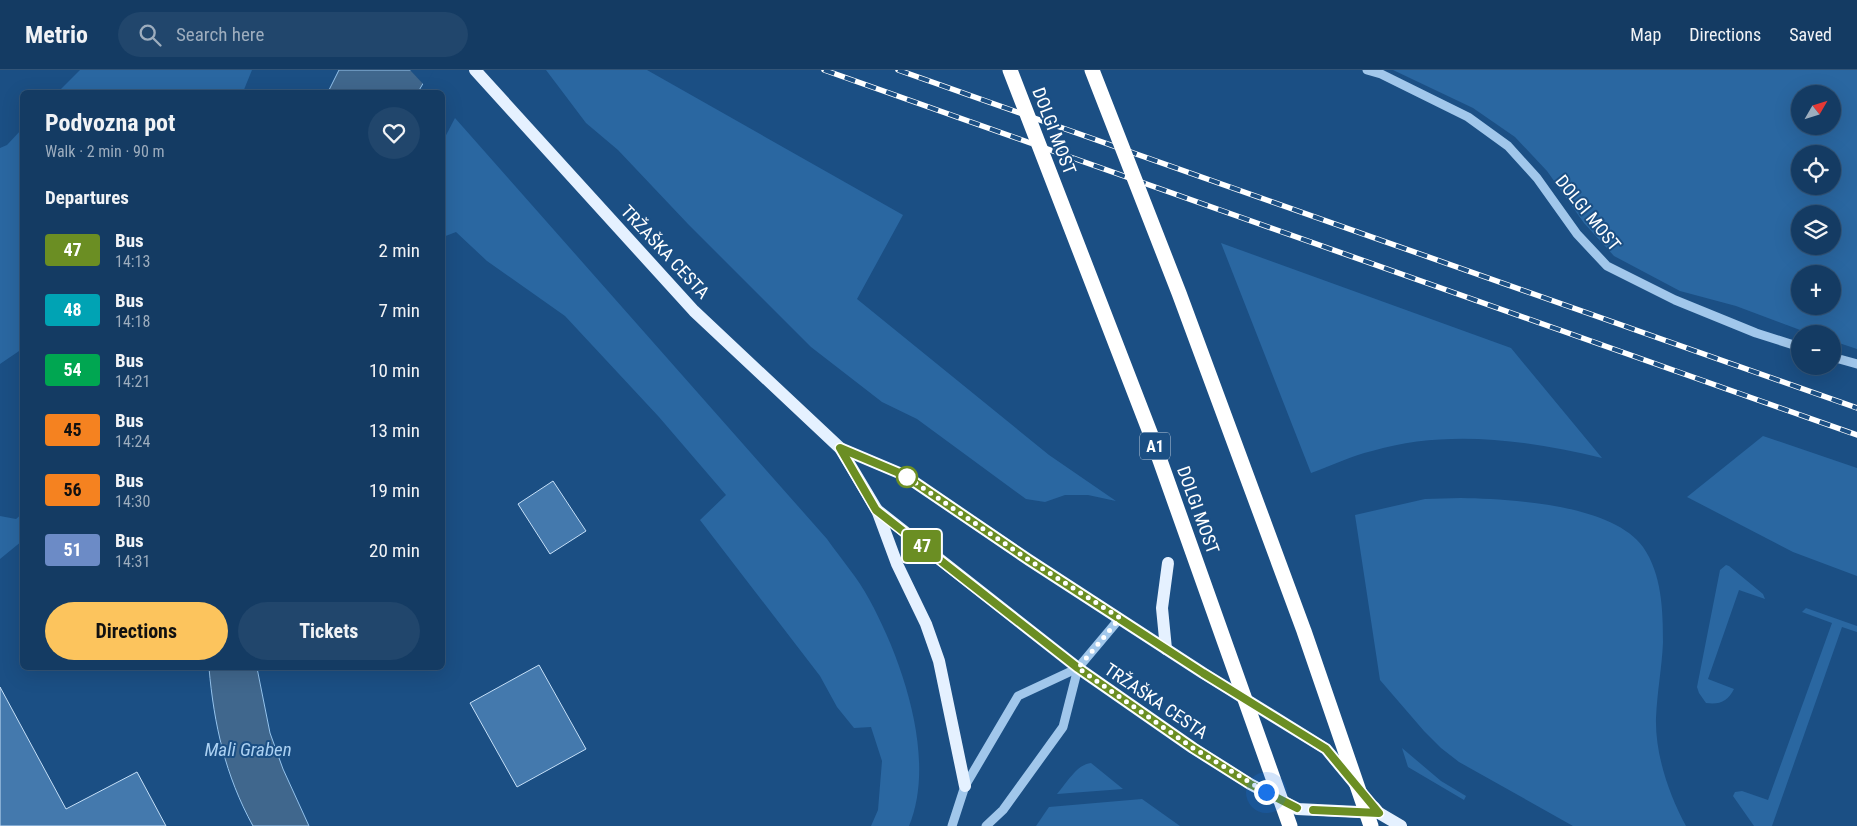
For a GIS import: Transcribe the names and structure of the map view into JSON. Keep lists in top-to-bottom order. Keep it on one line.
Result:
{"streets":{"highway":["DOLGI MOST","A1"],"main road":["TRŽAŠKA CESTA"]},"water":["Mali Graben"],"lines":["bus line 47"],"north":"top right","page":{"header":"Metrio","search":"Search here","nav":["Map","Directions","Saved"],"on_map":"47","map_buttons":["+","−"],"heading":[["Podvozna pot","Walk · 2 min · 90 m"],"Departures"],"list":[{"mark":"47","name":"Bus","note":"14:13","value":"2 min"},{"mark":"48","name":"Bus","note":"14:18","value":"7 min"},{"mark":"54","name":"Bus","note":"14:21","value":"10 min"},{"mark":"45","name":"Bus","note":"14:24","value":"13 min"},{"mark":"56","name":"Bus","note":"14:30","value":"19 min"},{"mark":"51","name":"Bus","note":"14:31","value":"20 min"}],"buttons":["Directions","Tickets"]}}
